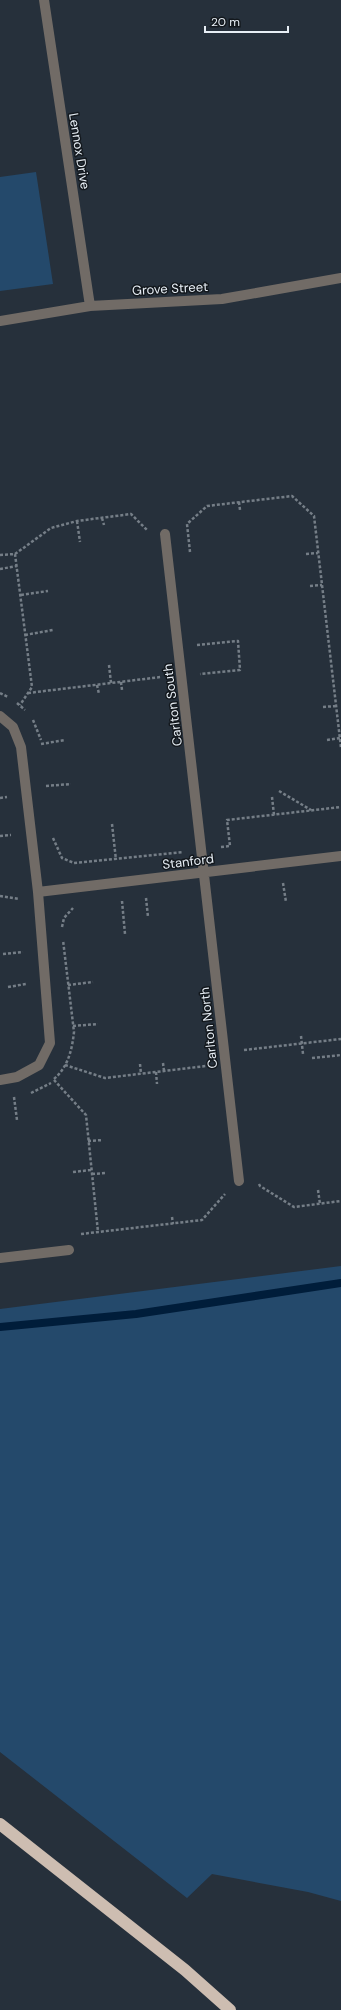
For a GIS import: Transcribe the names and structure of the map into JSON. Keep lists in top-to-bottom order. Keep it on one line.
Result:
{"streets":{"street":["Lennox Drive","Grove Street","Carlton South","Stanford","Carlton North"]},"crossings":[["Lennox Drive","Grove Street"],["Carlton South","Stanford"],["Carlton South","Carlton North"],["Stanford","Carlton North"]],"scale_bar":"20 m"}
